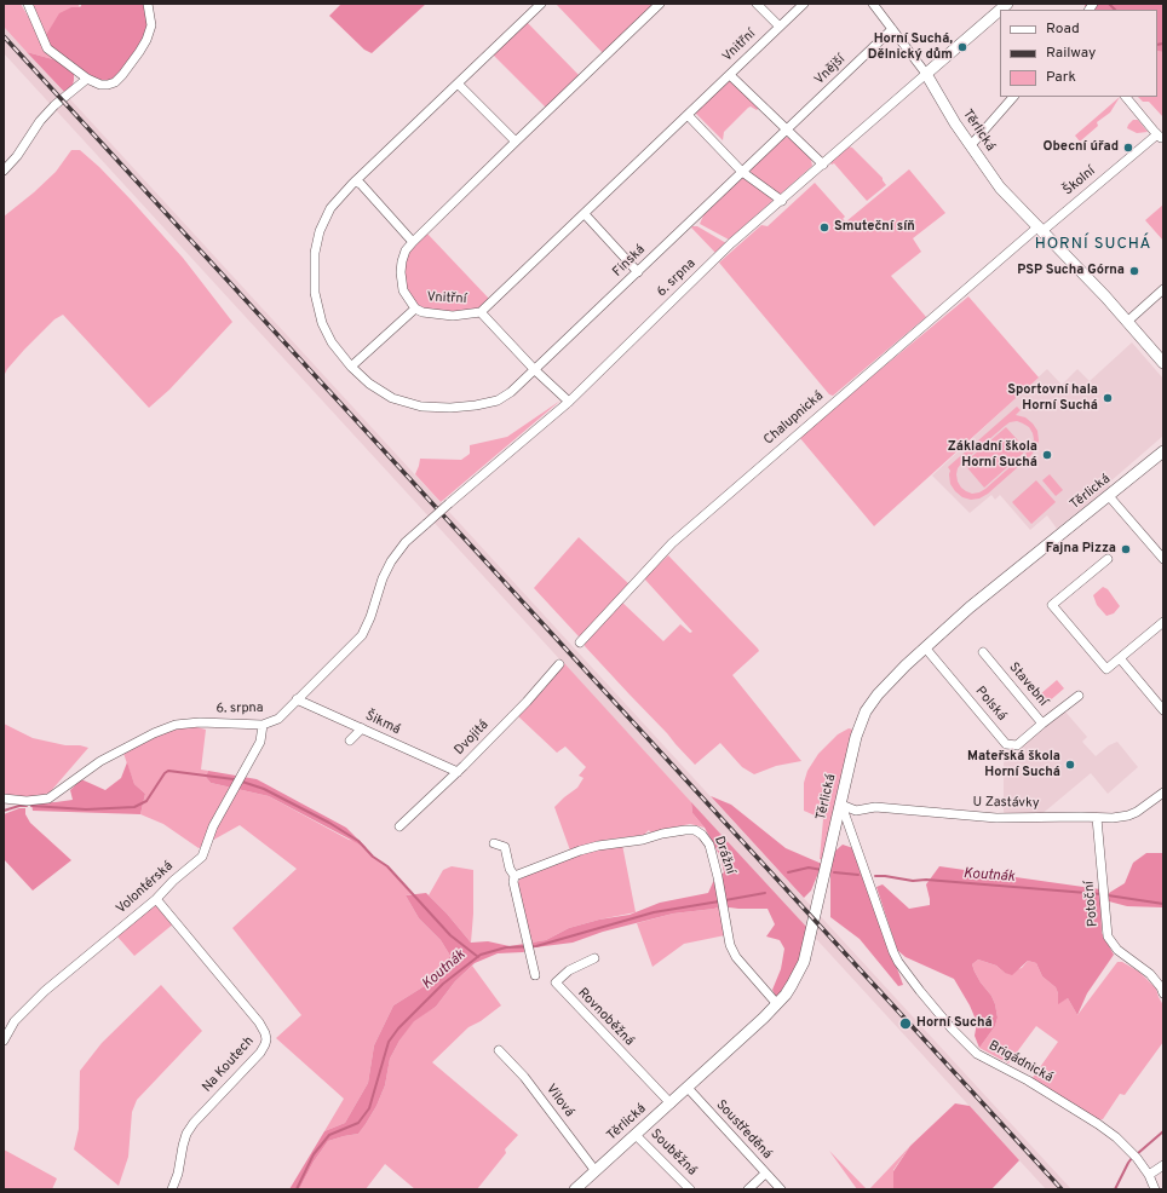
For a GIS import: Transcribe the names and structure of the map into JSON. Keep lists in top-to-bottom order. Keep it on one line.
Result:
{"streets":{"main road":["Těrlická"],"street":["Vnitřní","Vnější","Školní","Finská","6. srpna","Chalupnická","Stavební","Polská","Šikmá","Dvojitá","U Zastávky","Drážní","Volontérská","Potoční","Rovnoběžná","Brigádnická","Na Koutech","Vilová","Soustředěná","Souběžná"]},"crossings":[["Vnější","Finská"],["Těrlická","Školní"],["Těrlická","6. srpna"],["Těrlická","Chalupnická"],["Těrlická","Polská"],["Těrlická","U Zastávky"],["Těrlická","Drážní"],["Těrlická","Rovnoběžná"],["Těrlická","Brigádnická"],["Těrlická","Vilová"],["Těrlická","Soustředěná"],["Těrlická","Souběžná"],["Školní","Chalupnická"],["6. srpna","Šikmá"],["6. srpna","Volontérská"],["Stavební","Polská"],["Šikmá","Dvojitá"],["U Zastávky","Potoční"],["U Zastávky","Brigádnická"],["Volontérská","Na Koutech"]],"districts":["HORNÍ SUCHÁ"],"water":["Koutnák"],"places":["Horní Suchá, Dělnický dům","Obecní úřad","Smuteční síň","PSP Sucha Górna","Sportovní hala Horní Suchá","Základní škola Horní Suchá","Fajna Pizza","Mateřská škola Horní Suchá","Horní Suchá"],"legend":["Road","Railway","Park"]}
